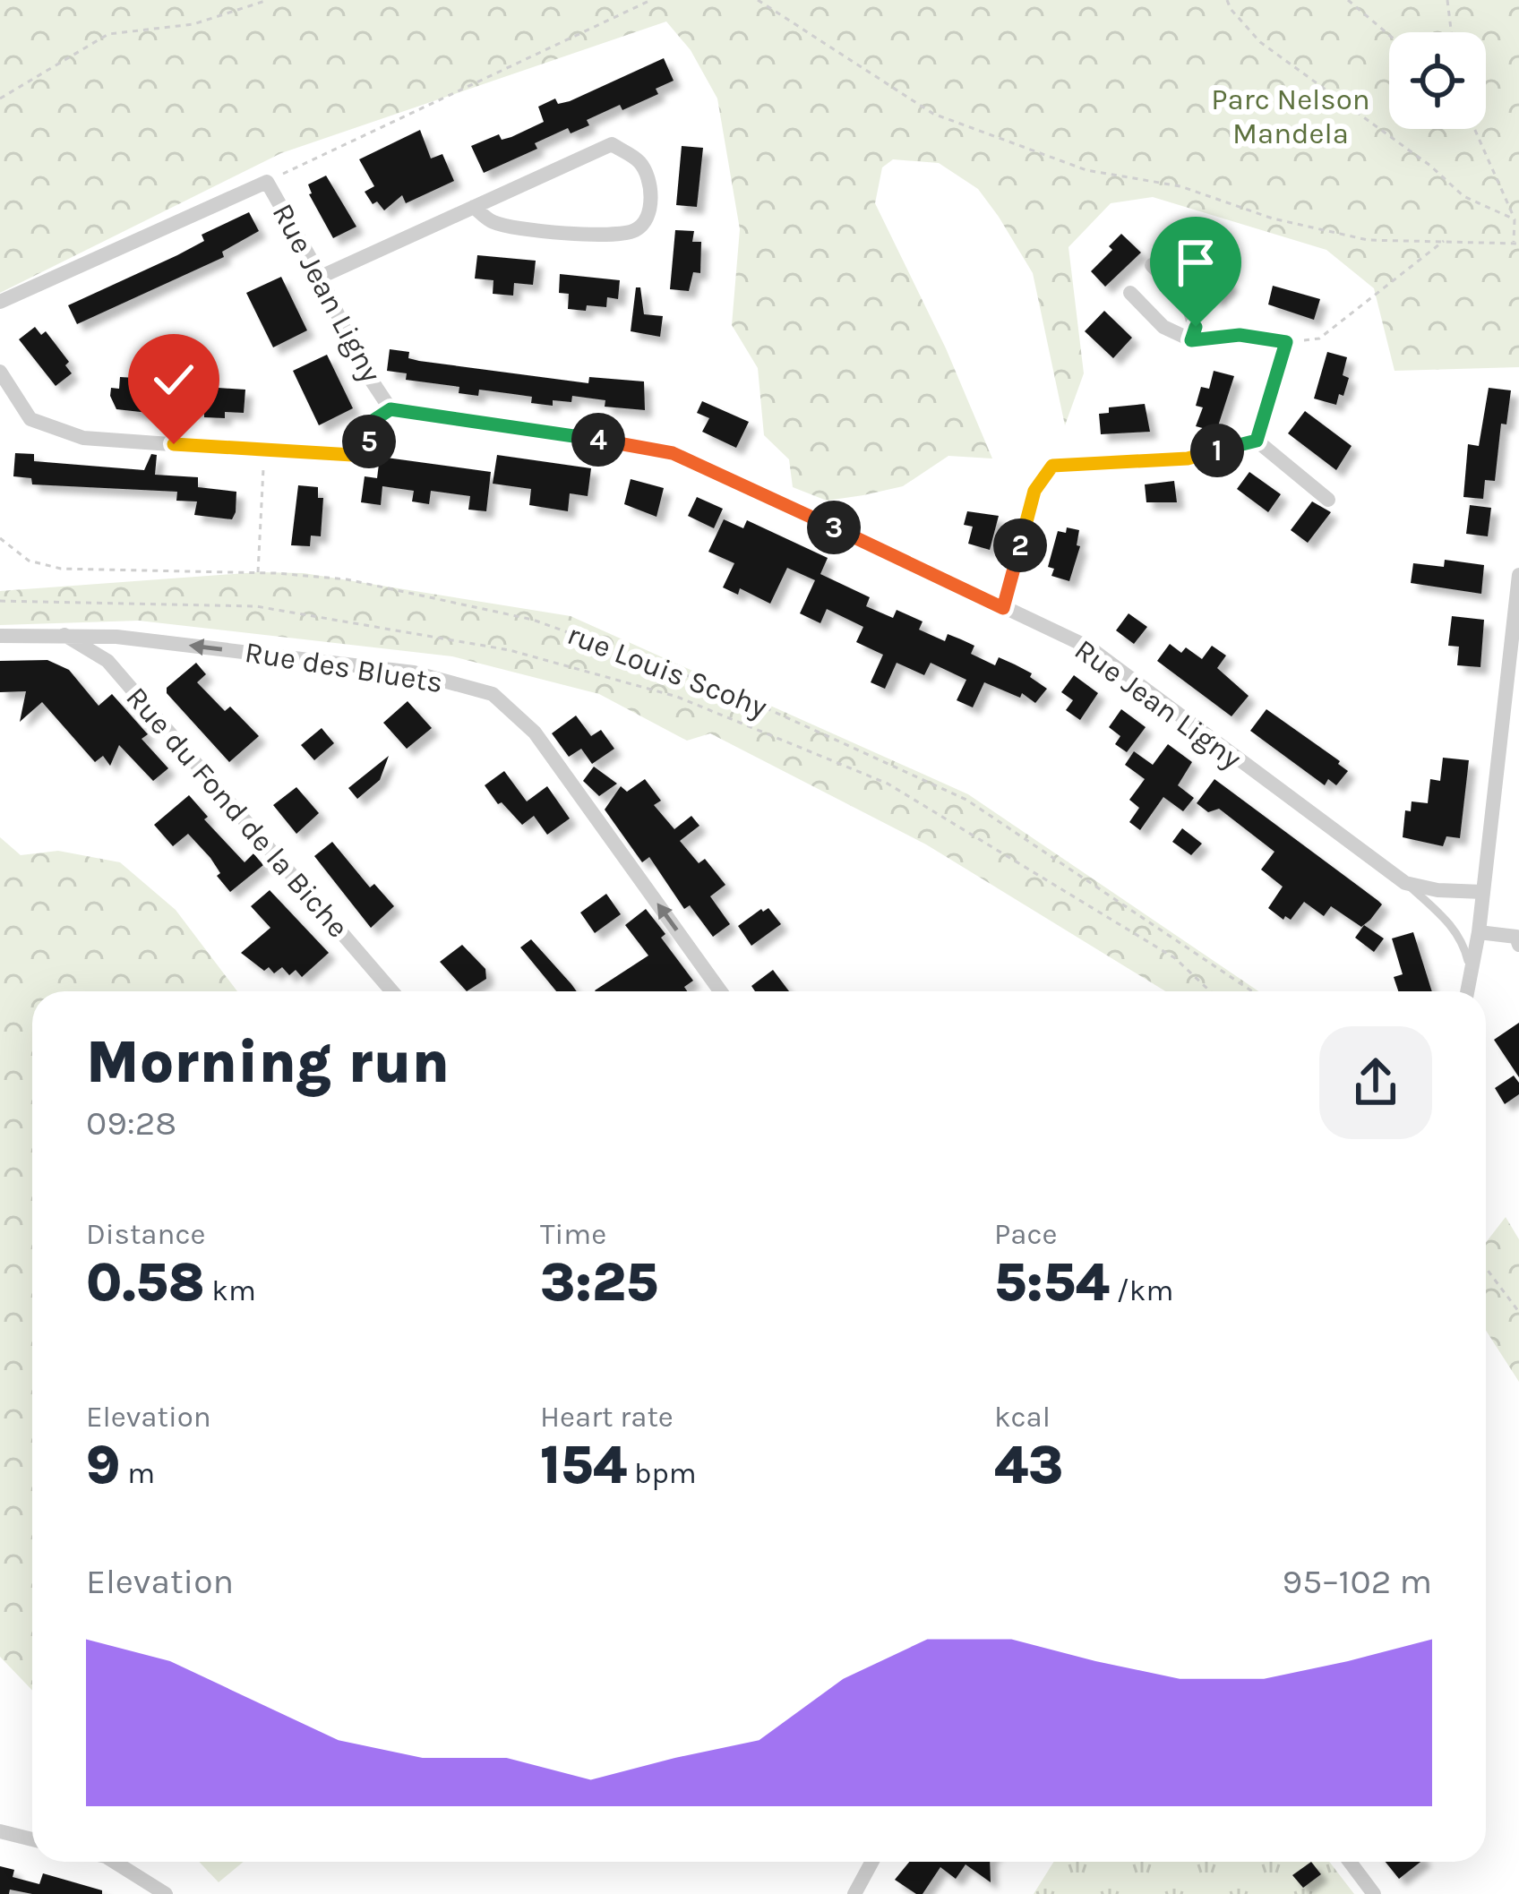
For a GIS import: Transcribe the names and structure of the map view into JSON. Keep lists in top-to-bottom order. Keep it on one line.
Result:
{"streets":{"street":["Rue Jean Ligny","Rue des Bluets","Rue du Fond de la Biche"],"path":["rue Louis Scohy"]},"crossings":[["Rue des Bluets","Rue du Fond de la Biche"]],"one_way":["Rue des Bluets"],"parks":["Parc Nelson Mandela"],"page":{"pins":["4","5","1","3","2"],"heading":["Morning run","09:28"],"stats":[["Distance","0.58 km"],["Time","3:25"],["Pace","5:54 /km"],["Elevation","9 m"],["Heart rate","154 bpm"],["kcal","43"]],"chart":["Elevation","95–102 m"]}}
